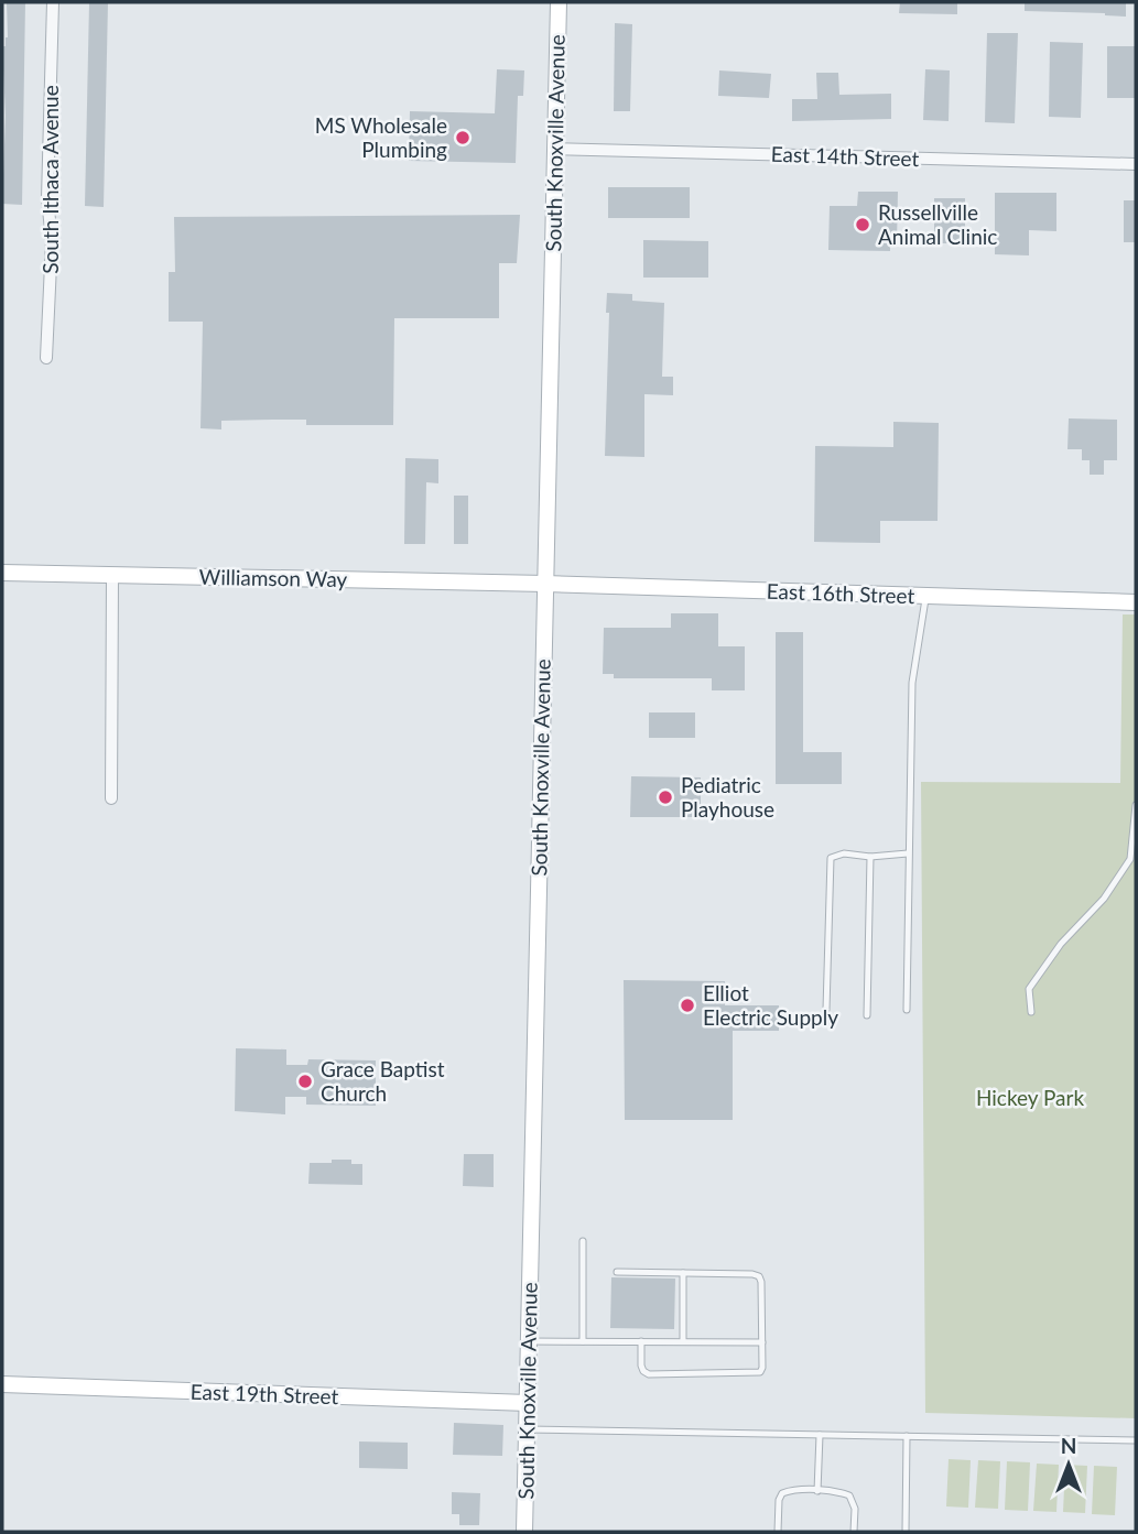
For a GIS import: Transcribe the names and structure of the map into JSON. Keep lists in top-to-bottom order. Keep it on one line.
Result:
{"streets":{"street":["South Knoxville Avenue","East 14th Street","South Ithaca Avenue","Williamson Way","East 16th Street","East 19th Street"]},"crossings":[["South Knoxville Avenue","East 14th Street"],["South Knoxville Avenue","Williamson Way"],["South Knoxville Avenue","East 16th Street"],["South Knoxville Avenue","East 19th Street"],["Williamson Way","East 16th Street"]],"parks":["Hickey Park"],"places":["MS Wholesale Plumbing","Russellville Animal Clinic","Pediatric Playhouse","Elliot Electric Supply","Grace Baptist Church"],"north":"top"}
